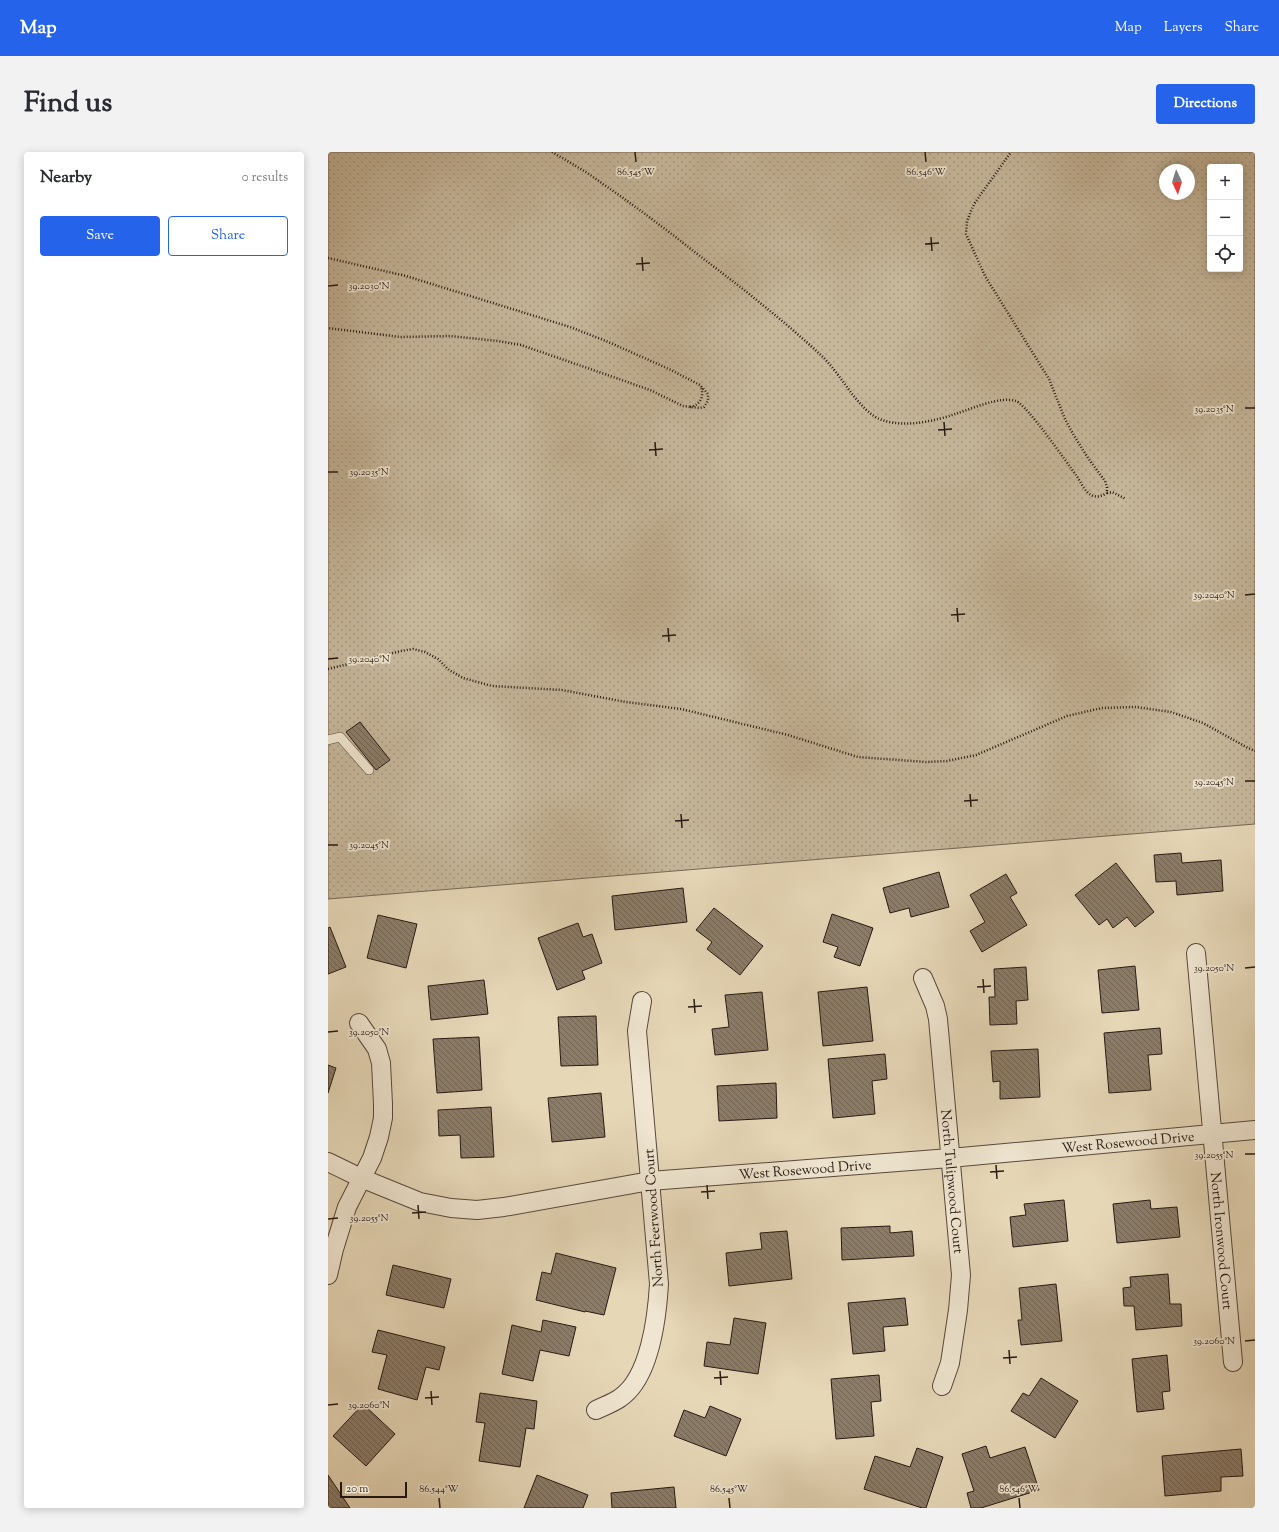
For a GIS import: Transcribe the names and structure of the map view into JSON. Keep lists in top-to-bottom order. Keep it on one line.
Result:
{"streets":{"street":["West Rosewood Drive","North Tulipwood Court","North Feerwood Court","North Ironwood Court"]},"crossings":[["West Rosewood Drive","North Tulipwood Court"],["West Rosewood Drive","North Feerwood Court"],["West Rosewood Drive","North Ironwood Court"]],"scale_bar":"20 m","north":"bottom","page":{"header":"Map","nav":["Map","Layers","Share"],"title":"Find us","buttons":["Directions",["Save","Share"]],"heading":["Nearby","0 results"],"map_buttons":["+","−"],"scale":"20 m"},"coordinates":["86.545°W","86.546°W","39.2030°N","39.2035°N","39.2040°N","39.2045°N","39.2050°N","39.2055°N","39.2060°N","86.544°W"]}
